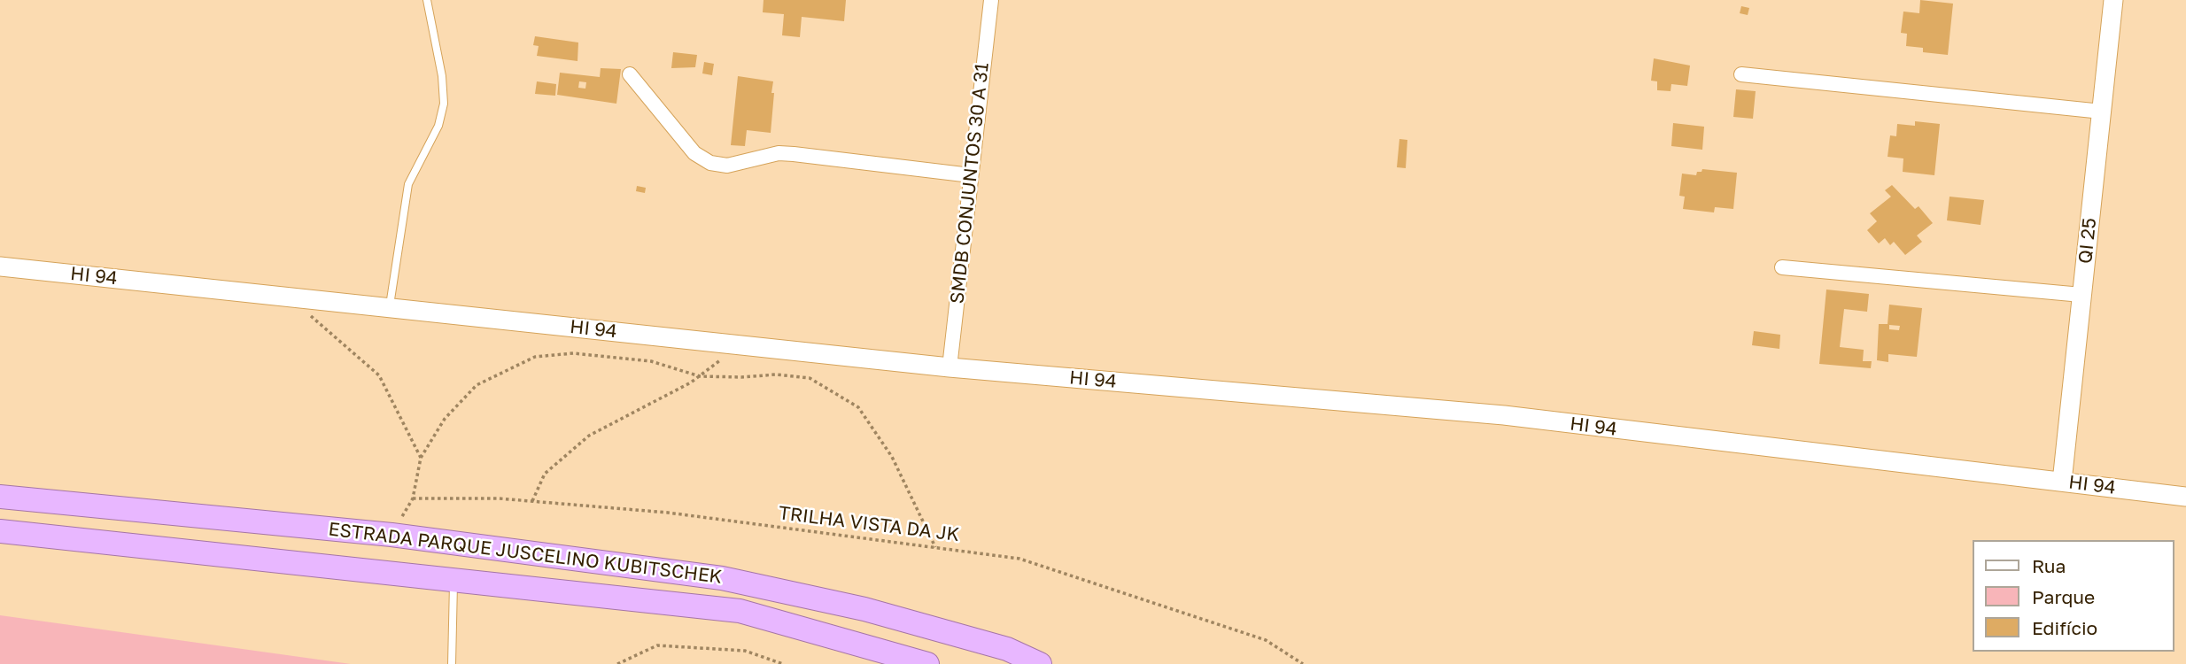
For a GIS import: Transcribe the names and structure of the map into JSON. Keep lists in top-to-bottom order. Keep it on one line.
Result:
{"streets":{"highway":["ESTRADA PARQUE JUSCELINO KUBITSCHEK"],"street":["SMDB CONJUNTOS 30 A 31","QI 25","HI 94"],"path":["TRILHA VISTA DA JK"]},"crossings":[["SMDB CONJUNTOS 30 A 31","HI 94"],["QI 25","HI 94"]],"legend":["Rua","Parque","Edifício"]}
